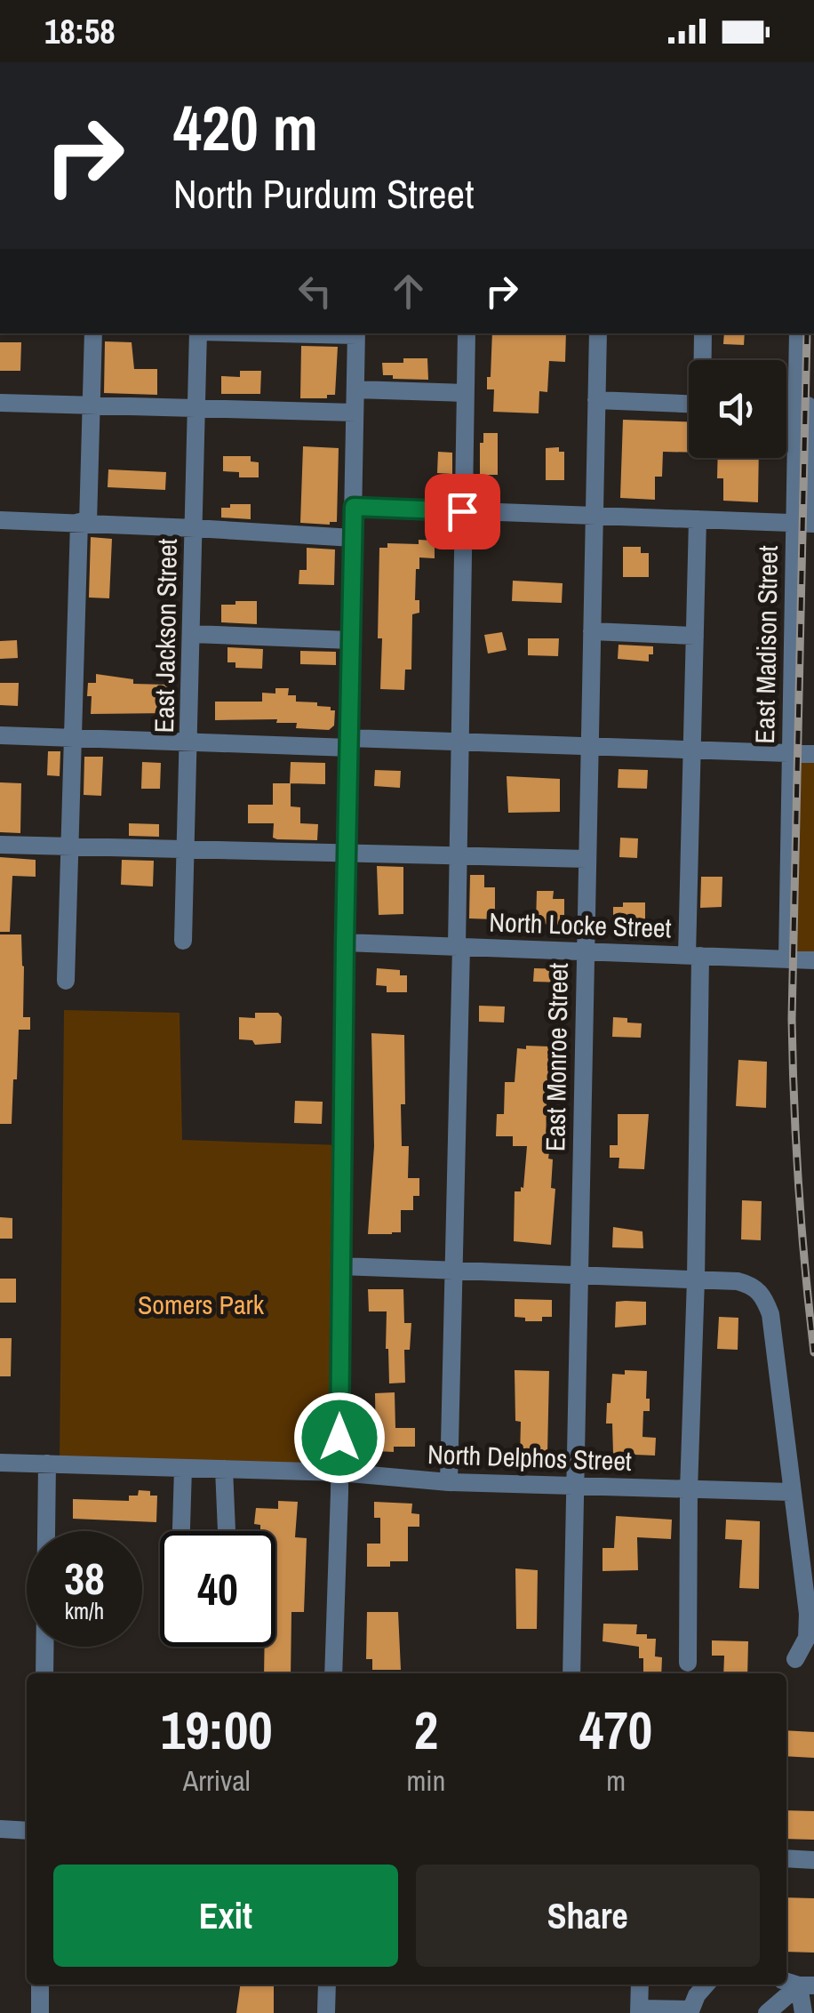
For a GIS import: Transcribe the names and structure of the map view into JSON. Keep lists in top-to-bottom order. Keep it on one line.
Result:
{"streets":{"street":["East Jackson Street","East Madison Street","North Locke Street","East Monroe Street","North Delphos Street"]},"crossings":[["East Madison Street","North Locke Street"],["North Locke Street","East Monroe Street"],["East Monroe Street","North Delphos Street"]],"parks":["Somers Park"],"page":{"status":"18:58","turn":["420 m","North Purdum Street"],"speed":"38 km/h","limit":"40","eta":["19:00","Arrival","2","min","470","m"],"buttons":["Exit","Share"]}}
